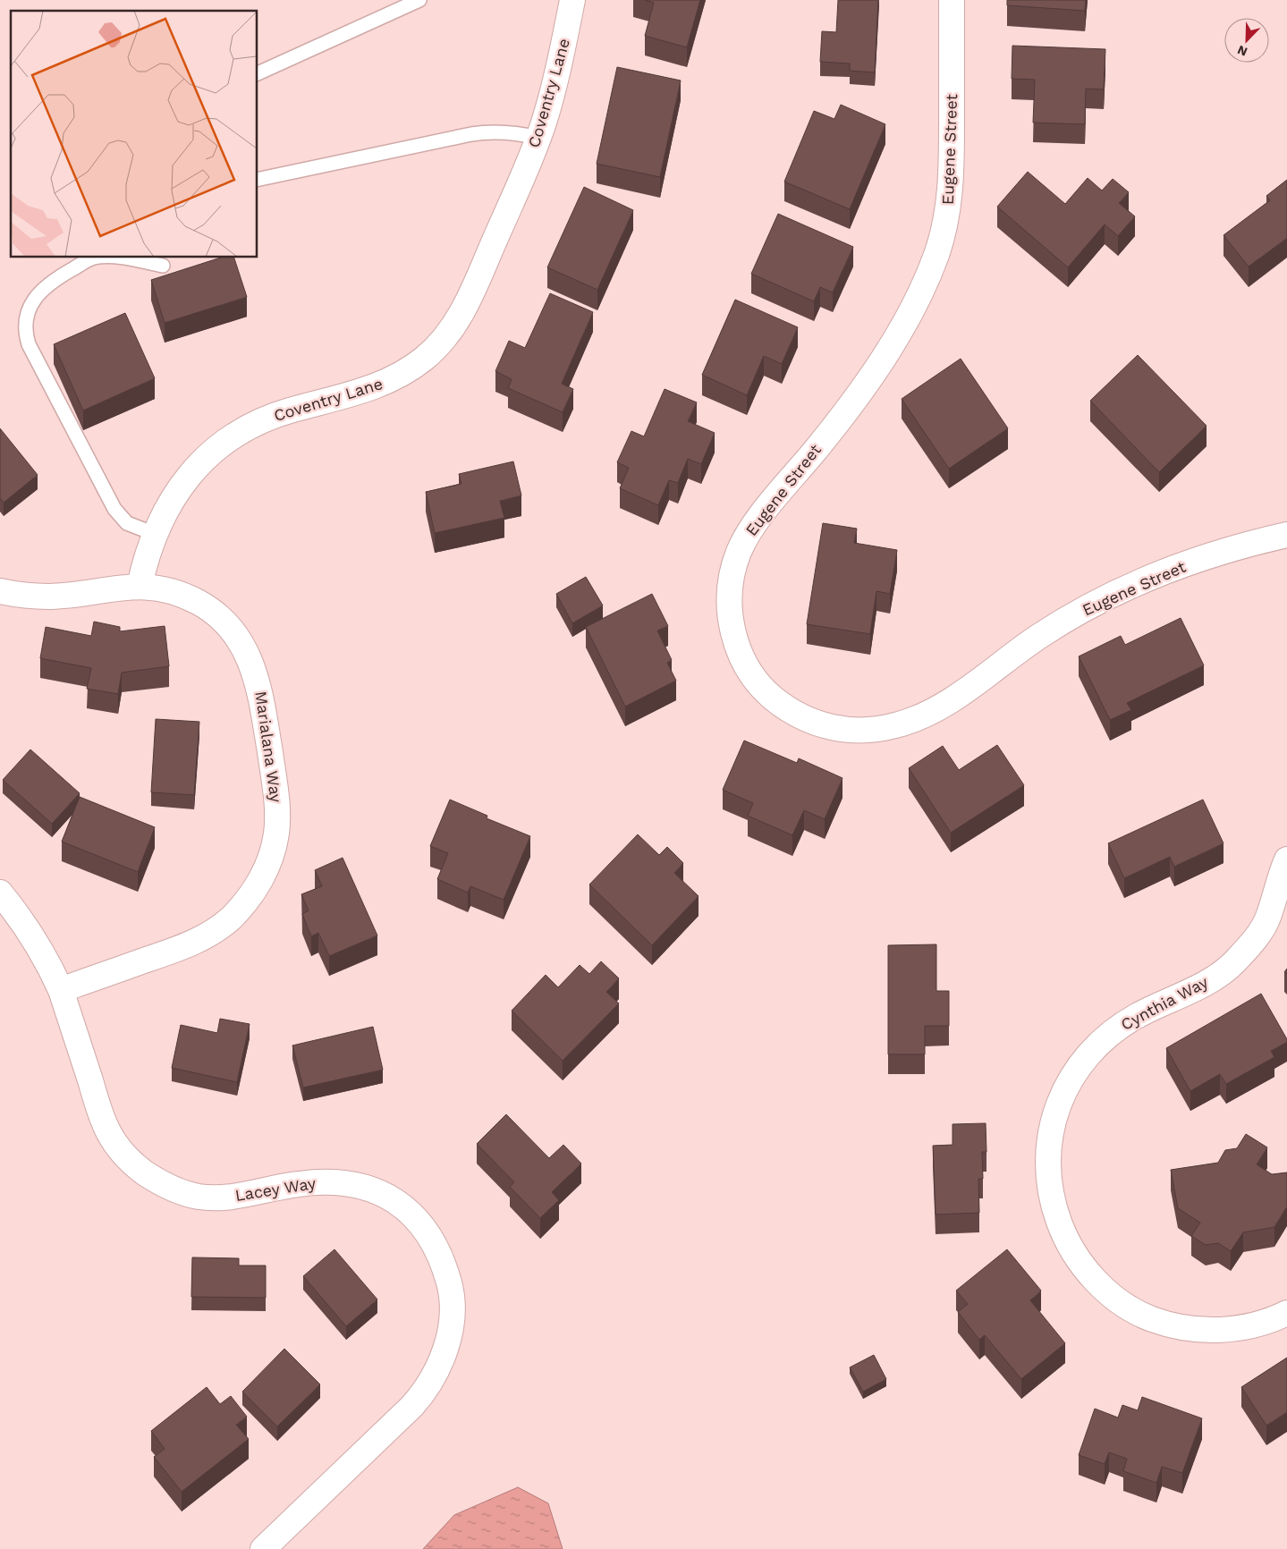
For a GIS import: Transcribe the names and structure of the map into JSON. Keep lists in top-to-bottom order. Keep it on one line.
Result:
{"streets":{"street":["Coventry Lane","Eugene Street","Marialana Way","Cynthia Way","Lacey Way"]},"crossings":[["Coventry Lane","Marialana Way"],["Marialana Way","Lacey Way"]],"north":"bottom left"}
